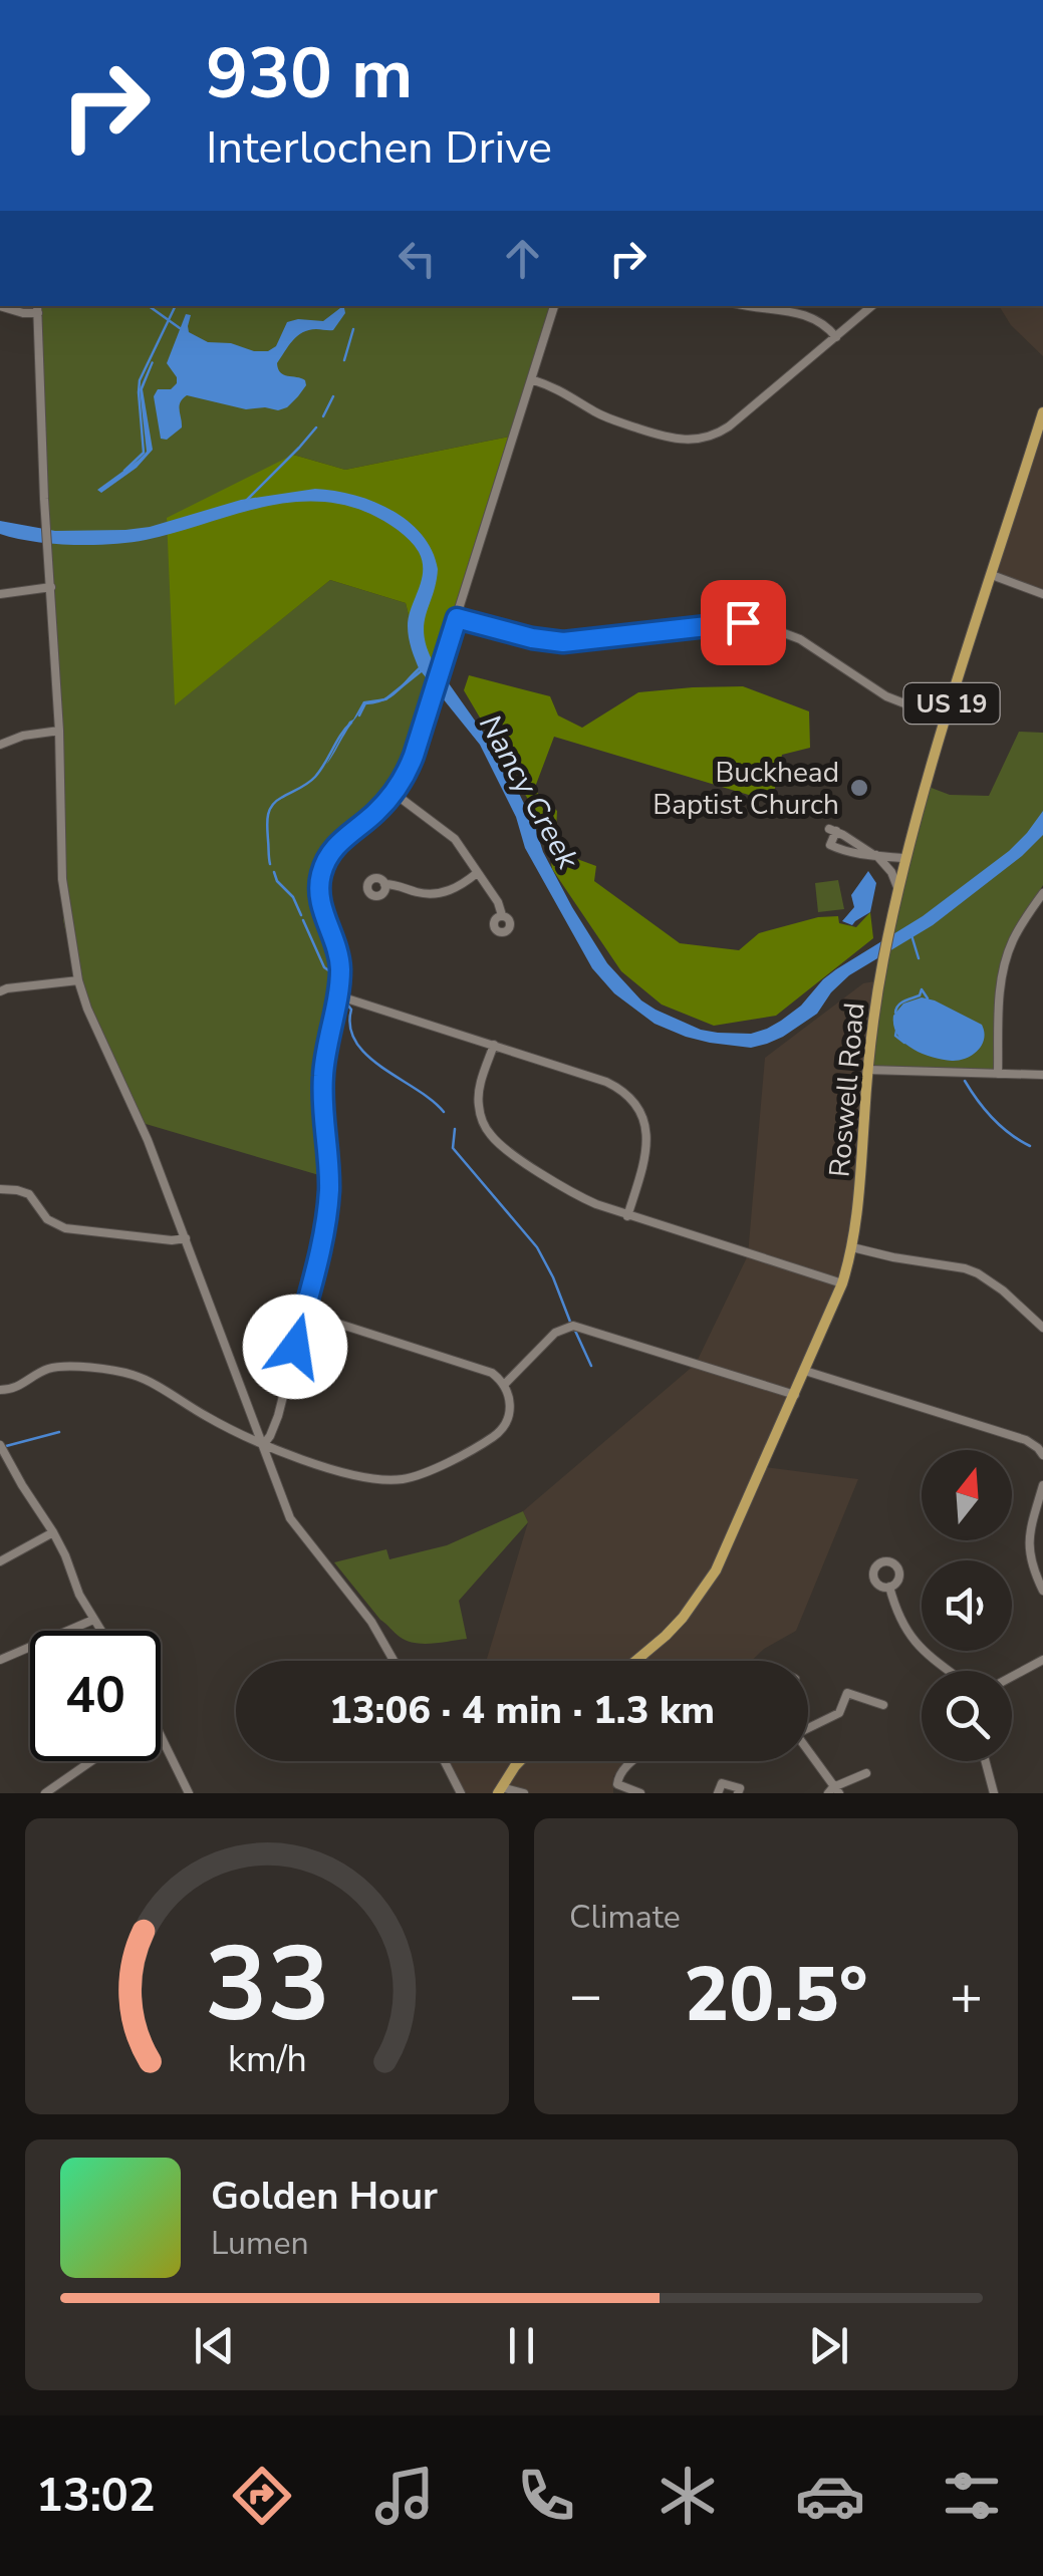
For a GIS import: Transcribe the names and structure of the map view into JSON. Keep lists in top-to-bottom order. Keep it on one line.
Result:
{"streets":{"main road":["US 19","Roswell Road"]},"water":["Nancy Creek"],"places":["Buckhead Baptist Church"],"north":"top","page":{"turn":["930 m","Interlochen Drive"],"limit":"40","trip":"13:06 · 4 min · 1.3 km","tile":"Climate","heat":["−","20.5°","+"],"song":["Golden Hour","Lumen"],"tabs":"13:02","gauge":["33","km/h"]}}
